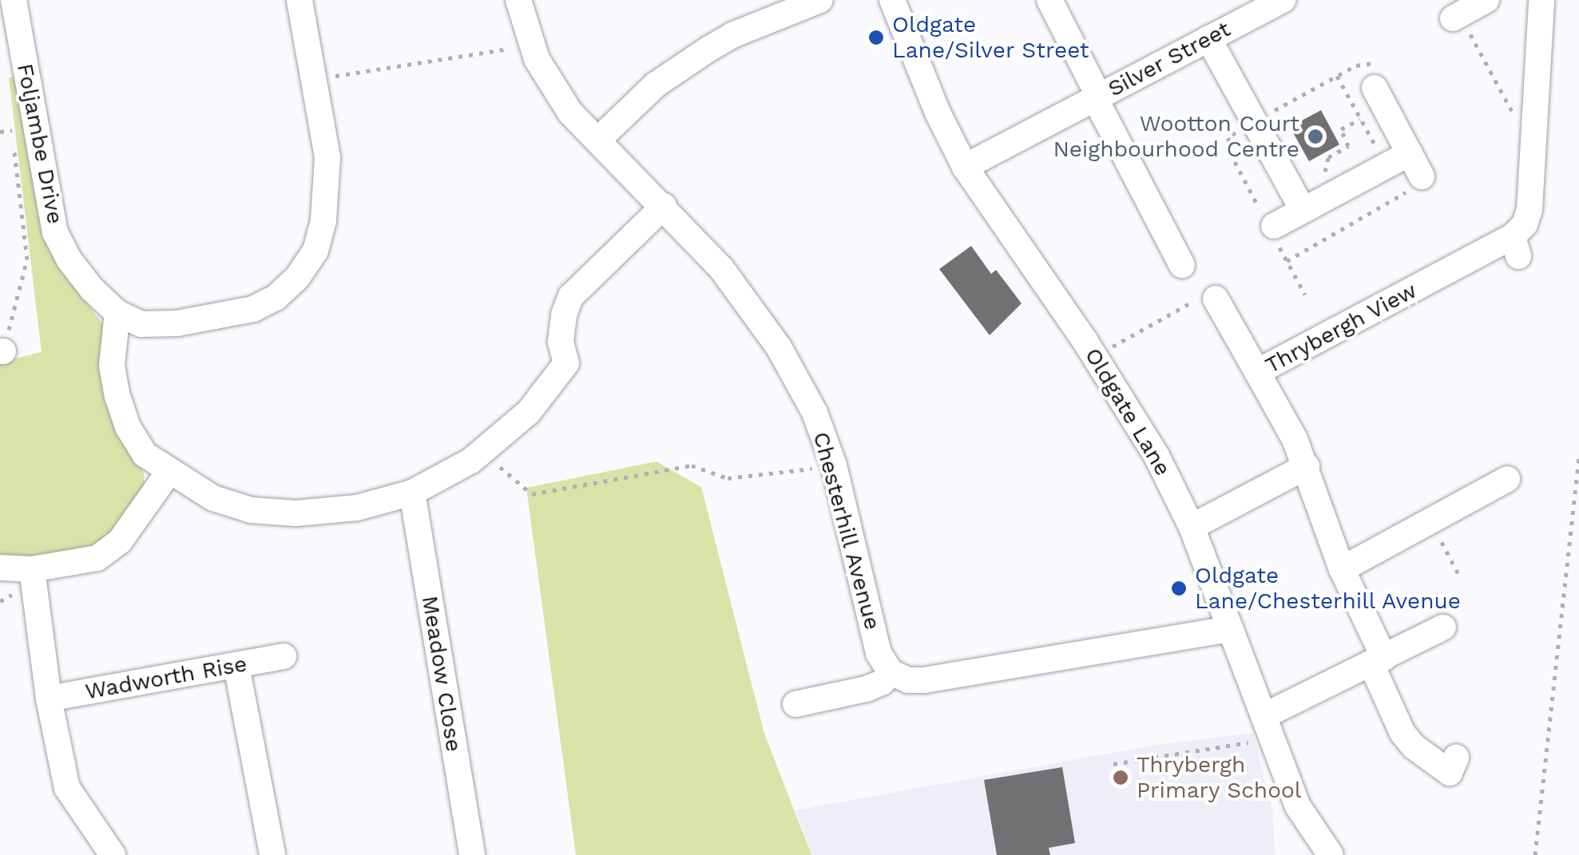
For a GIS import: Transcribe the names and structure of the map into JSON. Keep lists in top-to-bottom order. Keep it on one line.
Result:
{"streets":{"street":["Silver Street","Foljambe Drive","Thrybergh View","Oldgate Lane","Chesterhill Avenue","Meadow Close","Wadworth Rise"]},"crossings":[["Silver Street","Oldgate Lane"]],"places":["Oldgate Lane/Silver Street","Wootton Court Neighbourhood Centre","Oldgate Lane/Chesterhill Avenue","Thrybergh Primary School"]}
